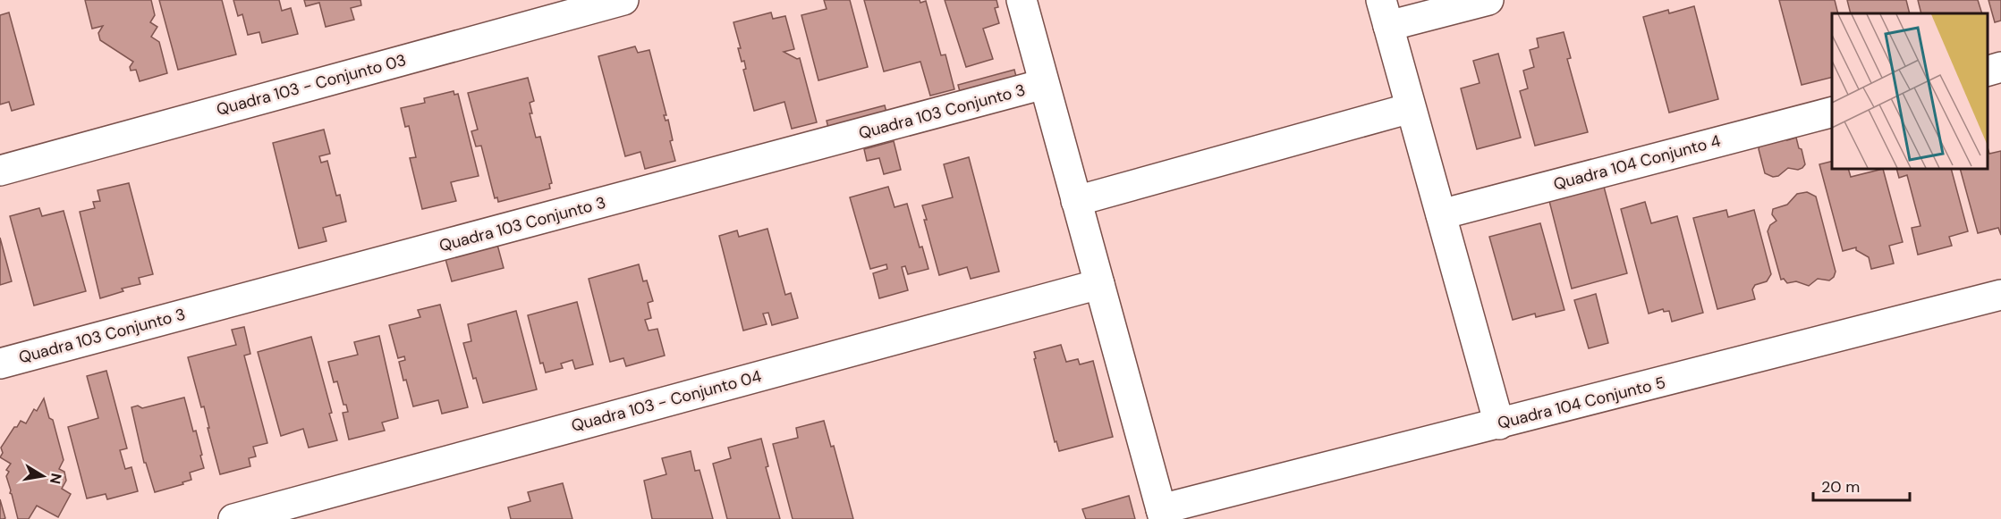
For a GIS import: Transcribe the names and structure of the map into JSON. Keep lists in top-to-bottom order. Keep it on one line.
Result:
{"streets":{"street":["Quadra 103 - Conjunto 03","Quadra 103 Conjunto 3","Quadra 104 Conjunto 4","Quadra 103 - Conjunto 04","Quadra 104 Conjunto 5"]},"scale_bar":"20 m","north":"right"}
